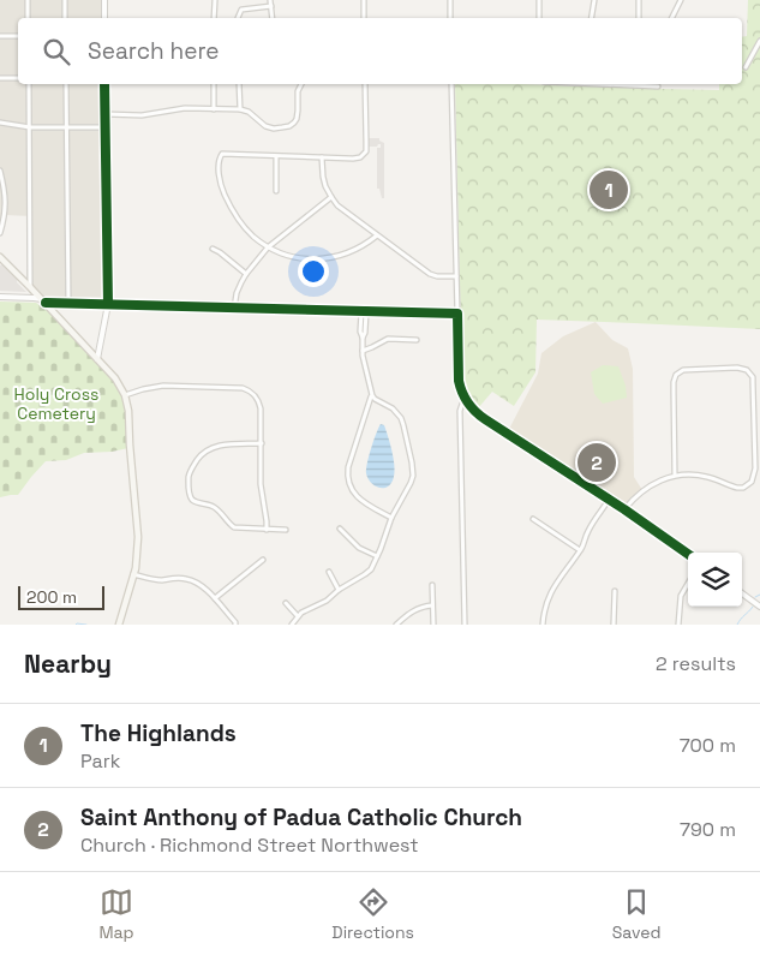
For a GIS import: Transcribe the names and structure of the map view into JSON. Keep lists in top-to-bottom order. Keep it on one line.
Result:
{"parks":["Holy Cross Cemetery"],"scale_bar":"200 m","page":{"search":"Search here","pins":["1","2"],"scale":"200 m","heading":["Nearby","2 results"],"list":[{"mark":"1","name":"The Highlands","note":"Park","value":"700 m"},{"mark":"2","name":"Saint Anthony of Padua Catholic Church","note":"Church · Richmond Street Northwest","value":"790 m"}],"nav":["Map","Directions","Saved"]}}
